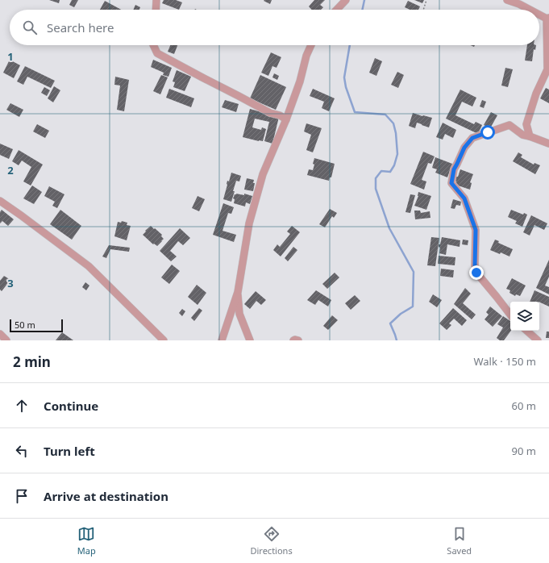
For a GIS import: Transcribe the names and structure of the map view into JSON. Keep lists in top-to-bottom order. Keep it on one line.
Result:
{"scale_bar":"50 m","page":{"search":"Search here","scale":"50 m","heading":["2 min","Walk · 150 m"],"list":[["Continue","60 m"],["Turn left","90 m"],"Arrive at destination"],"nav":["Map","Directions","Saved"]},"grid":{"rows":["1","2","3"]}}
